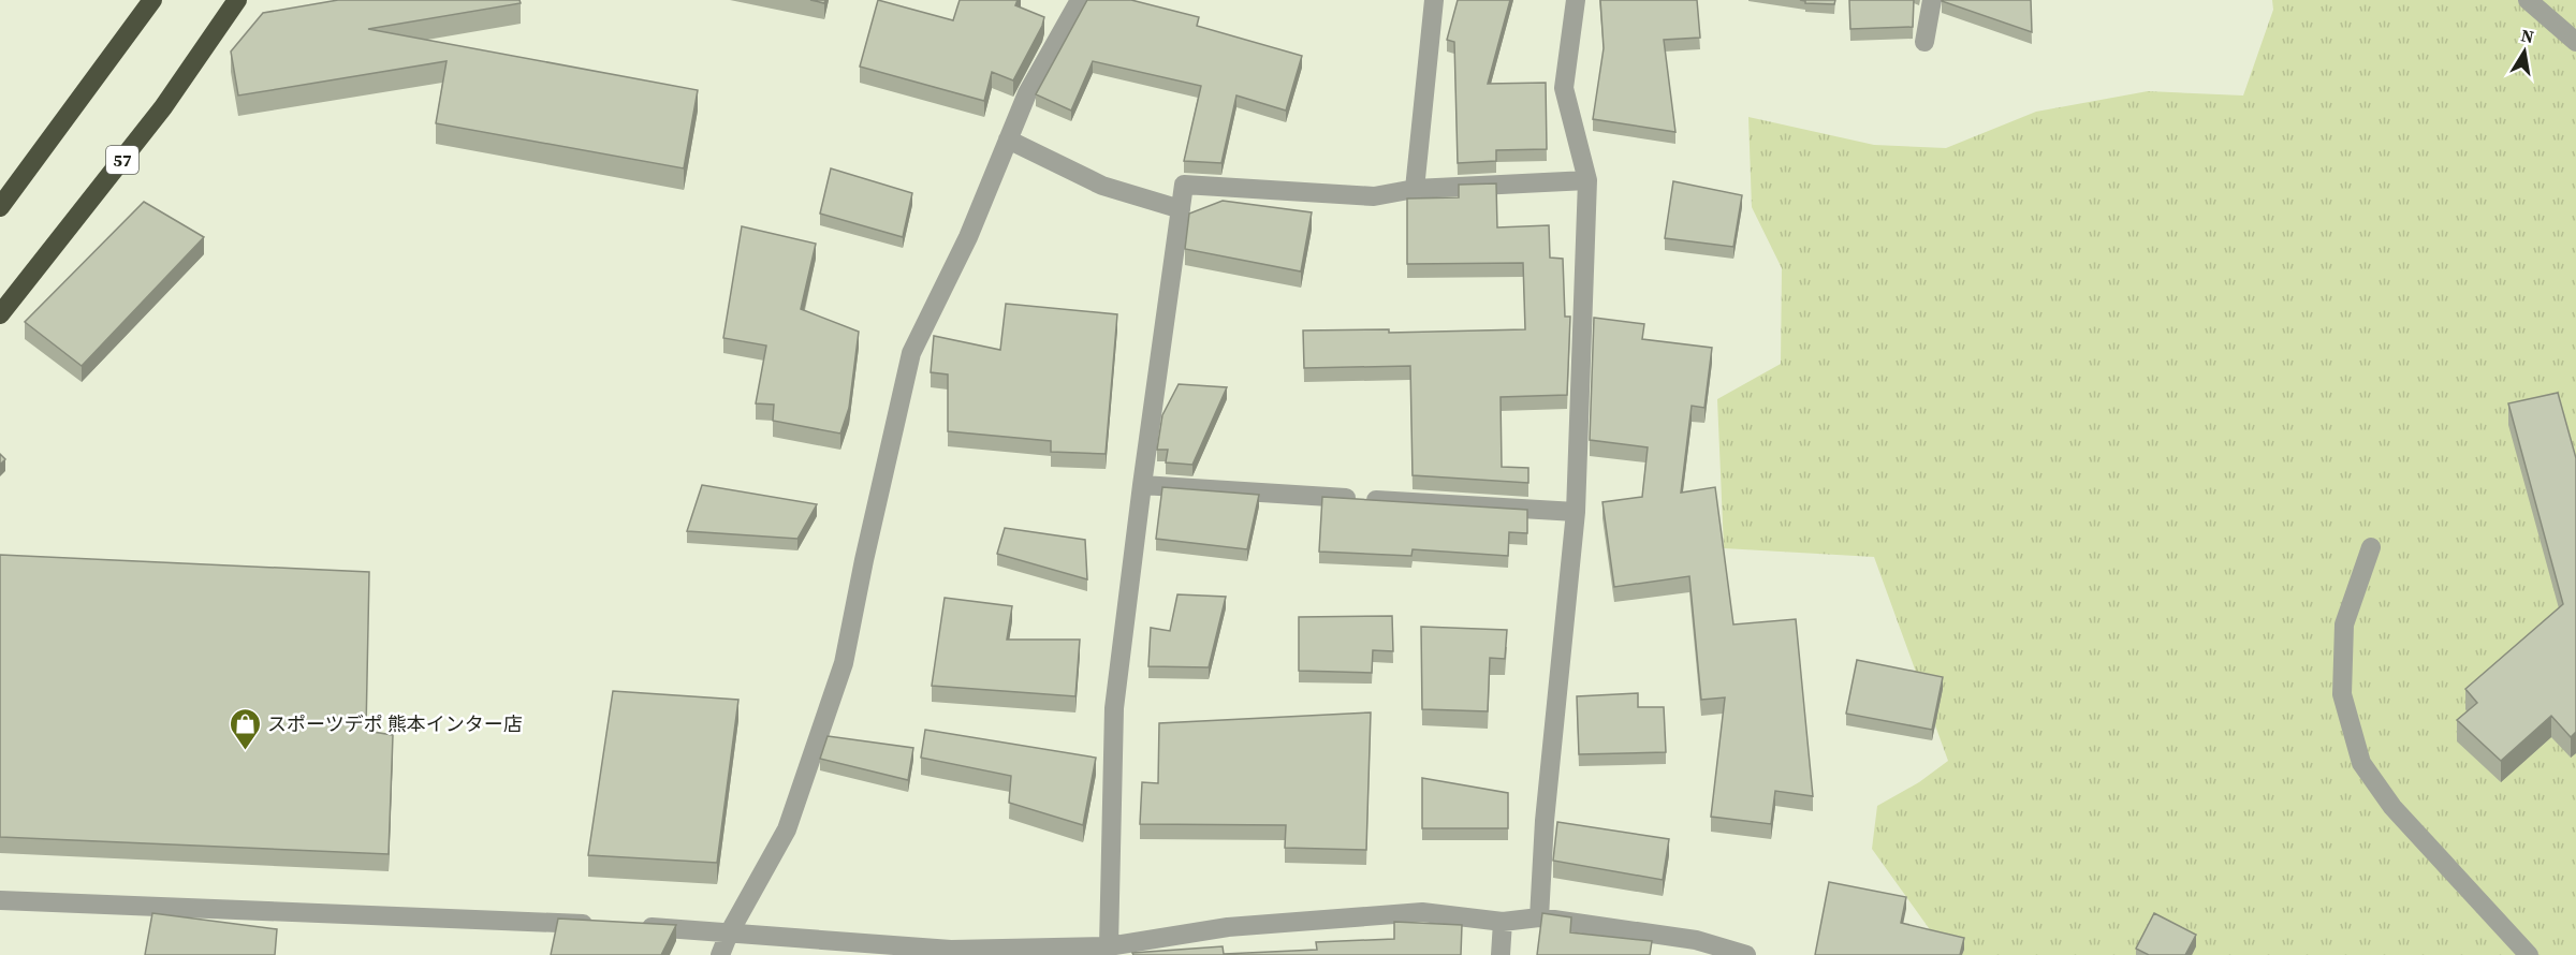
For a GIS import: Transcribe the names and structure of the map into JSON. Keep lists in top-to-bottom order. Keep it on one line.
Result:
{"streets":{"highway":["57"]},"places":{"shop":["スポーツデポ 熊本インター店"]},"north":"top"}
